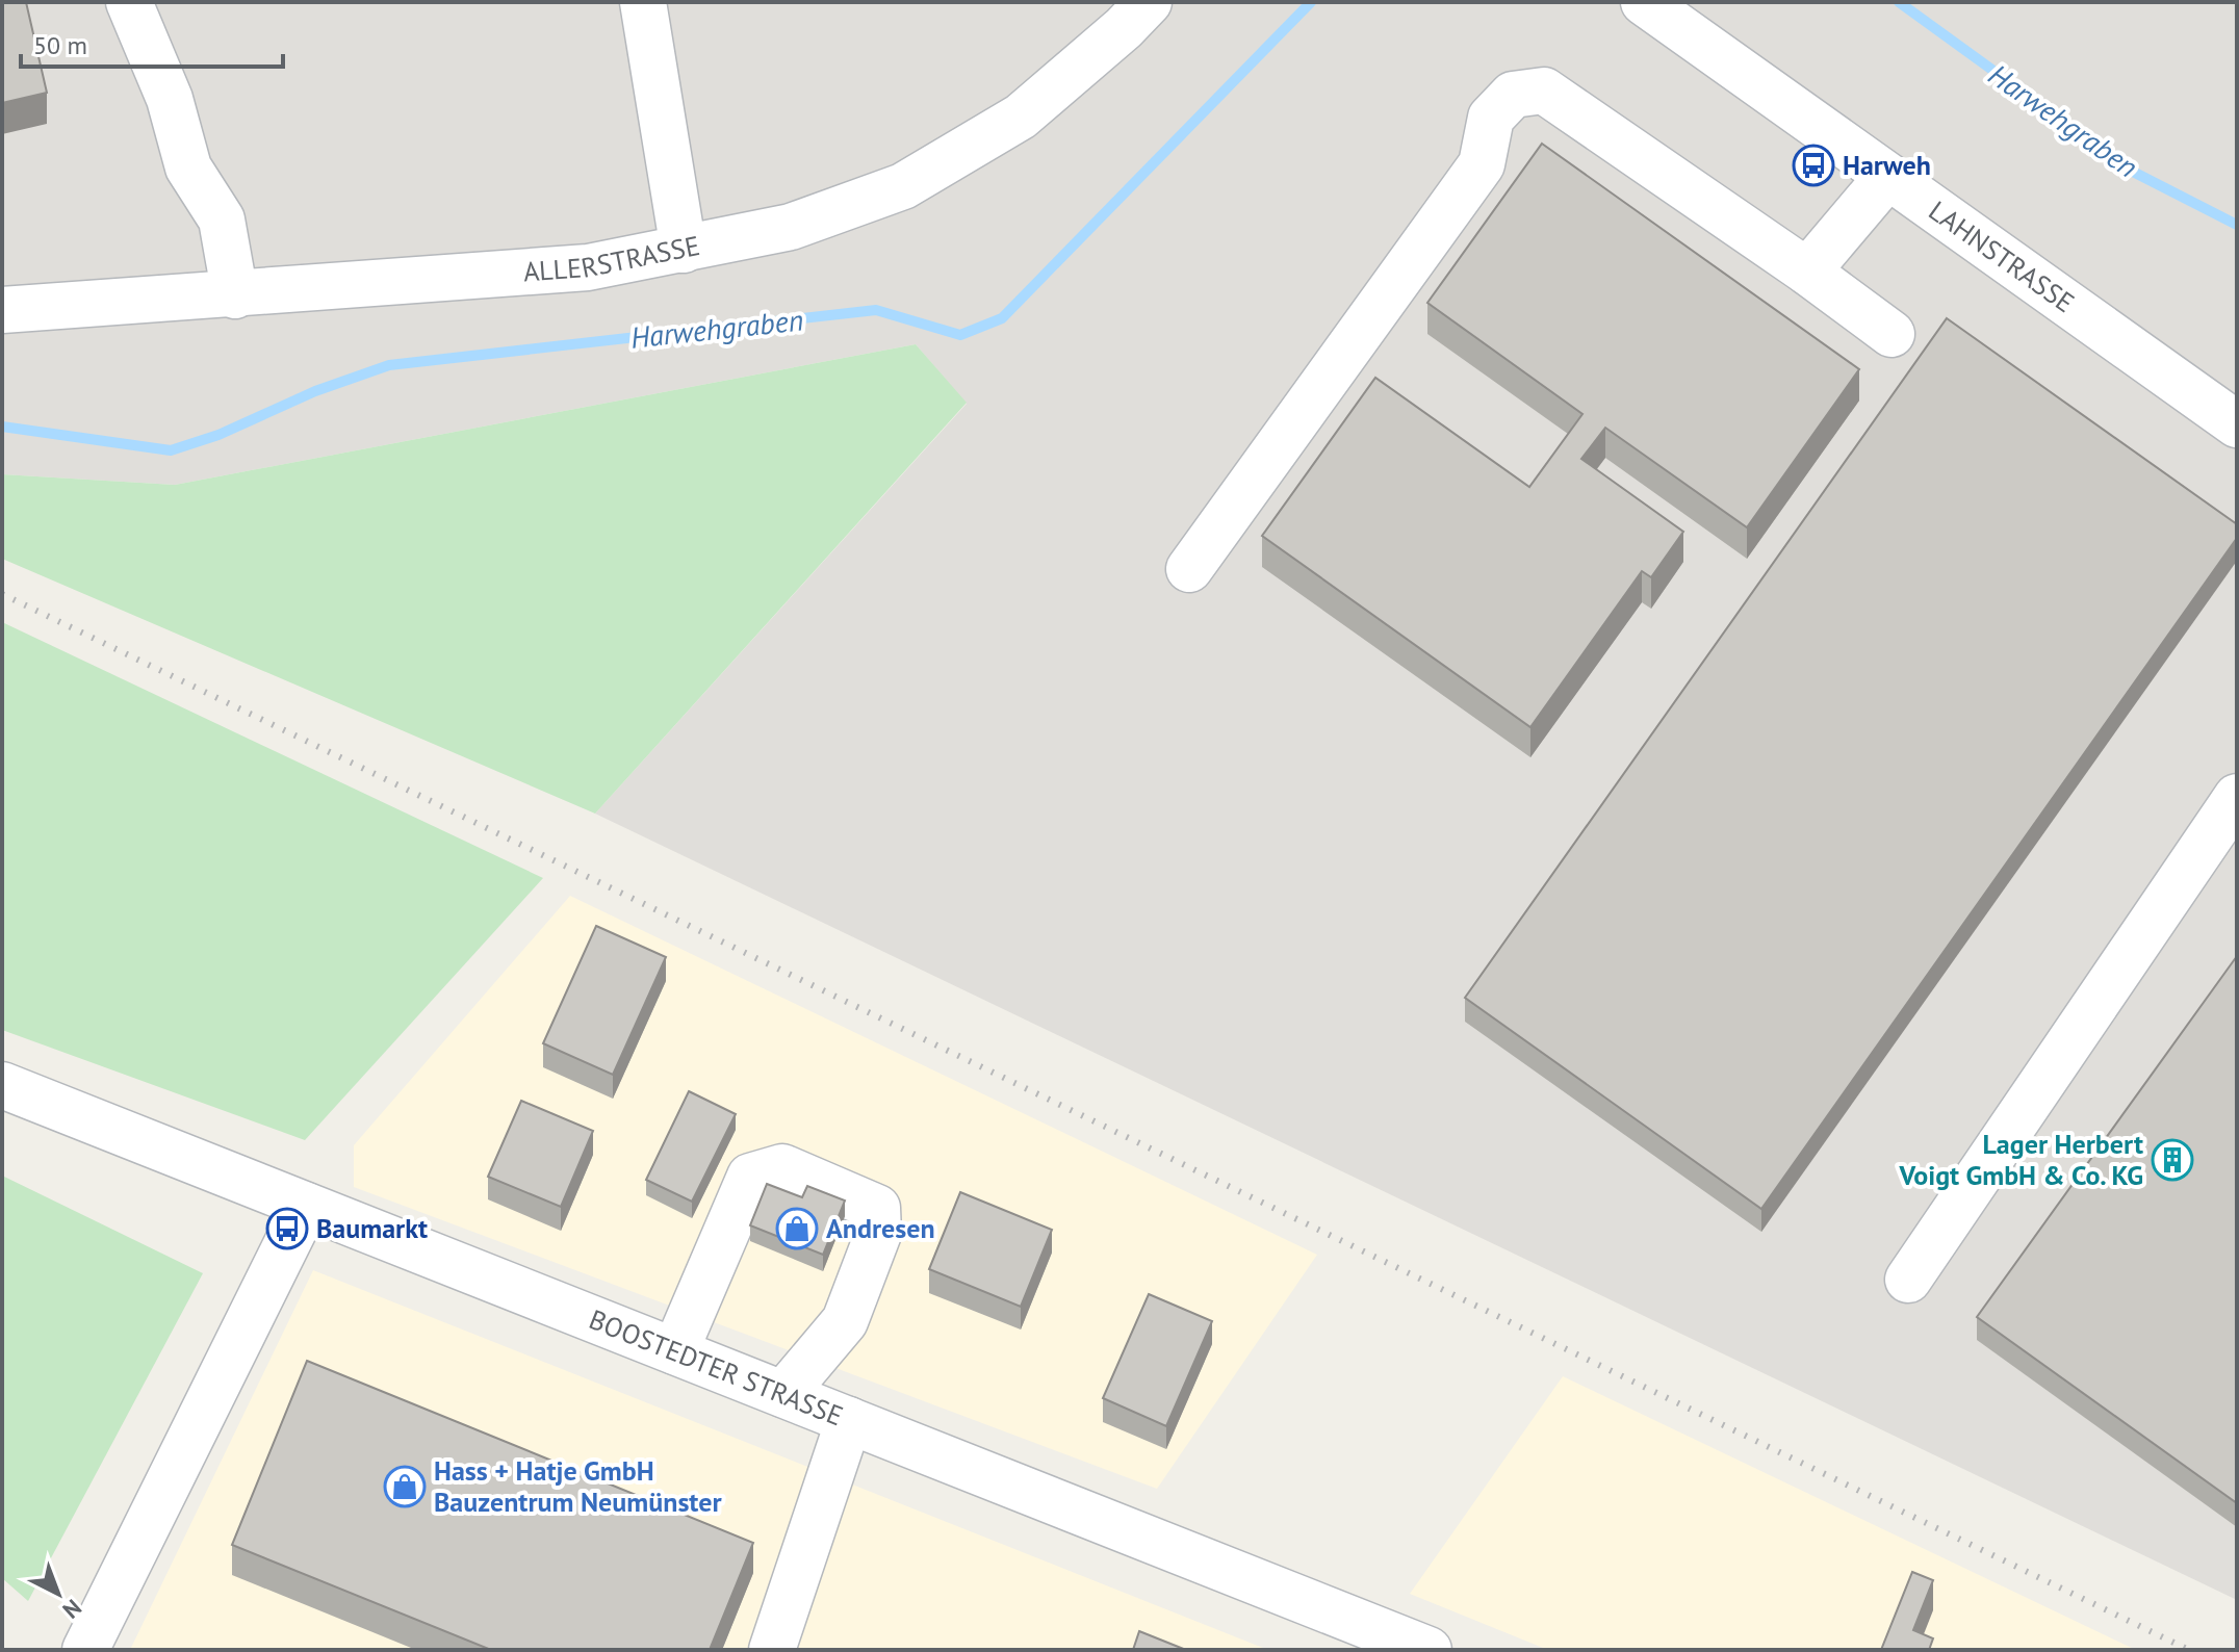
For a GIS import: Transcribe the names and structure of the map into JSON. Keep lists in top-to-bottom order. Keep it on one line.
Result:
{"streets":{"street":["LAHNSTRASSE","ALLERSTRASSE","BOOSTEDTER STRASSE"]},"water":["Harwehgraben"],"places":{"bus stop":["Harweh","Baumarkt"],"building":["Lager Herbert Voigt GmbH & Co. KG"],"shop":["Andresen","Hass + Hatje GmbH Bauzentrum Neumünster"]},"scale_bar":"50 m","north":"bottom right"}
